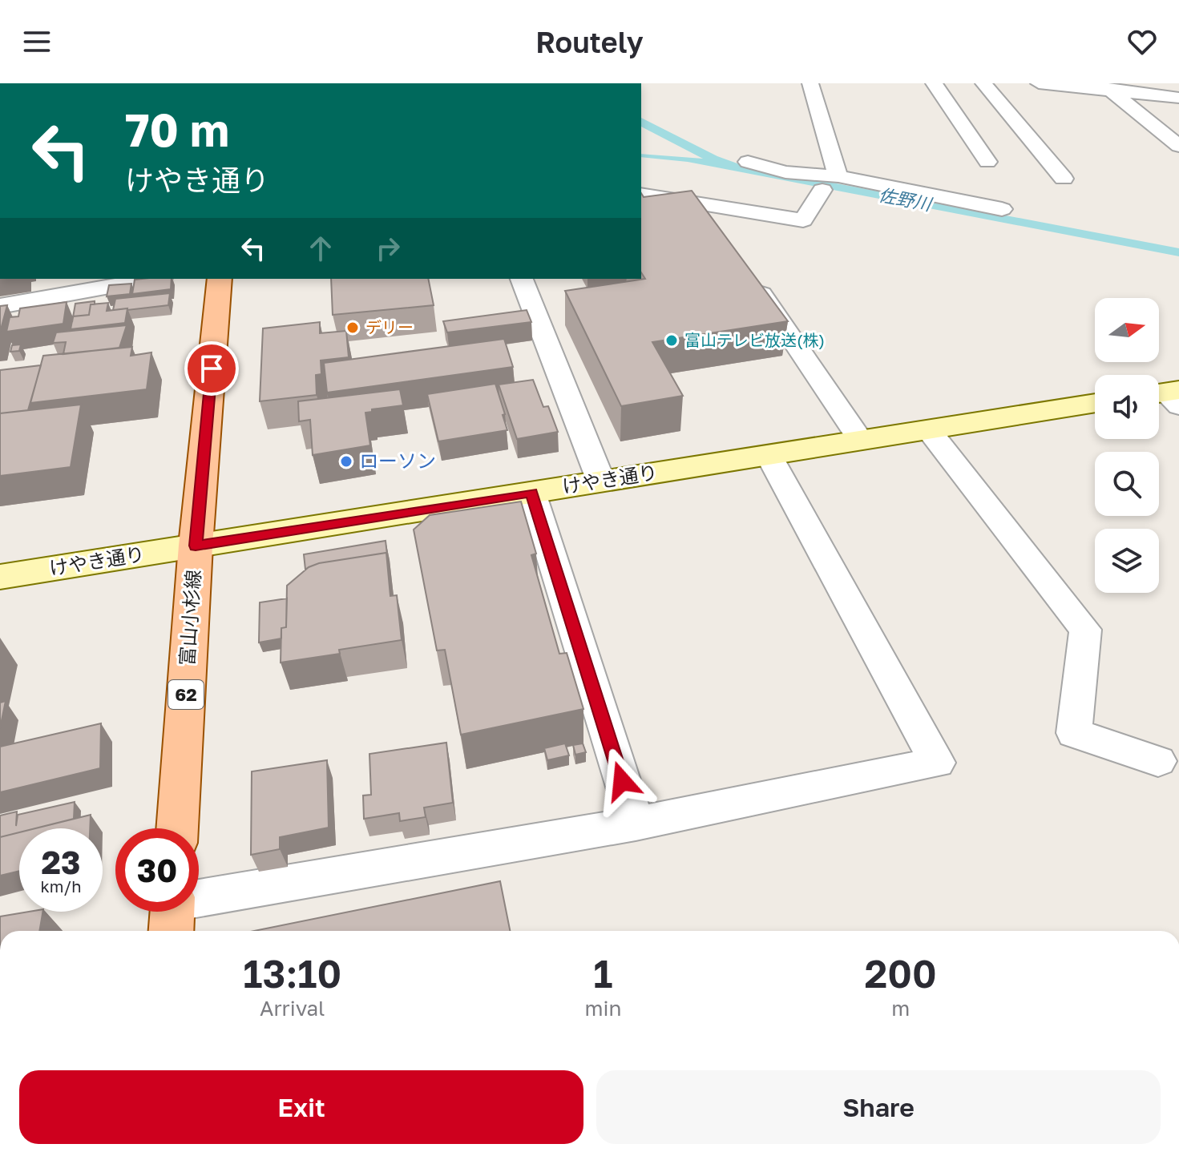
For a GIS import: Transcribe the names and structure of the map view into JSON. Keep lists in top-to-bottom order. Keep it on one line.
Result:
{"streets":{"main road":["富山小杉線","62"],"street":["けやき通り"]},"crossings":[["けやき通り","富山小杉線"]],"water":["佐野川"],"places":["デリー","富山テレビ放送(株)","ローソン"],"north":"right","page":{"header":"Routely","turn":["70 m","けやき通り"],"speed":"23 km/h","limit":"30","eta":["13:10","Arrival","1","min","200","m"],"buttons":["Exit","Share"]}}
